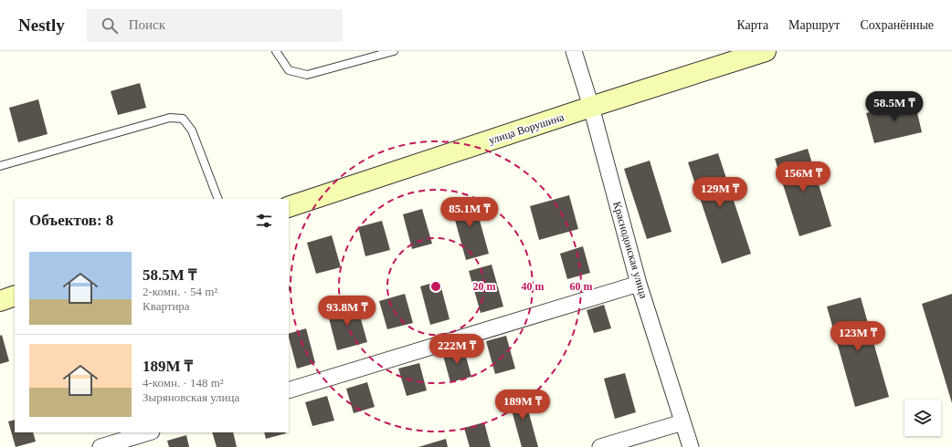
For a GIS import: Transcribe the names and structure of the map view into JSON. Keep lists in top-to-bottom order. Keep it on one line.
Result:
{"streets":{"street":["улица Ворушина","Краснодонская улица"]},"crossings":[["улица Ворушина","Краснодонская улица"]],"page":{"header":"Nestly","search":"Поиск","nav":["Карта","Маршрут","Сохранённые"],"price":["58.5M ₸","156M ₸","129M ₸","85.1M ₸","93.8M ₸","123M ₸","222M ₸","189M ₸"],"heading":"Объектов: 8","list":[{"name":"58.5M ₸","note":"2-комн. · 54 m² · Квартира"},{"name":"189M ₸","note":"4-комн. · 148 m² · Зыряновская улица"}]},"rings":["20 m","40 m","60 m"]}
